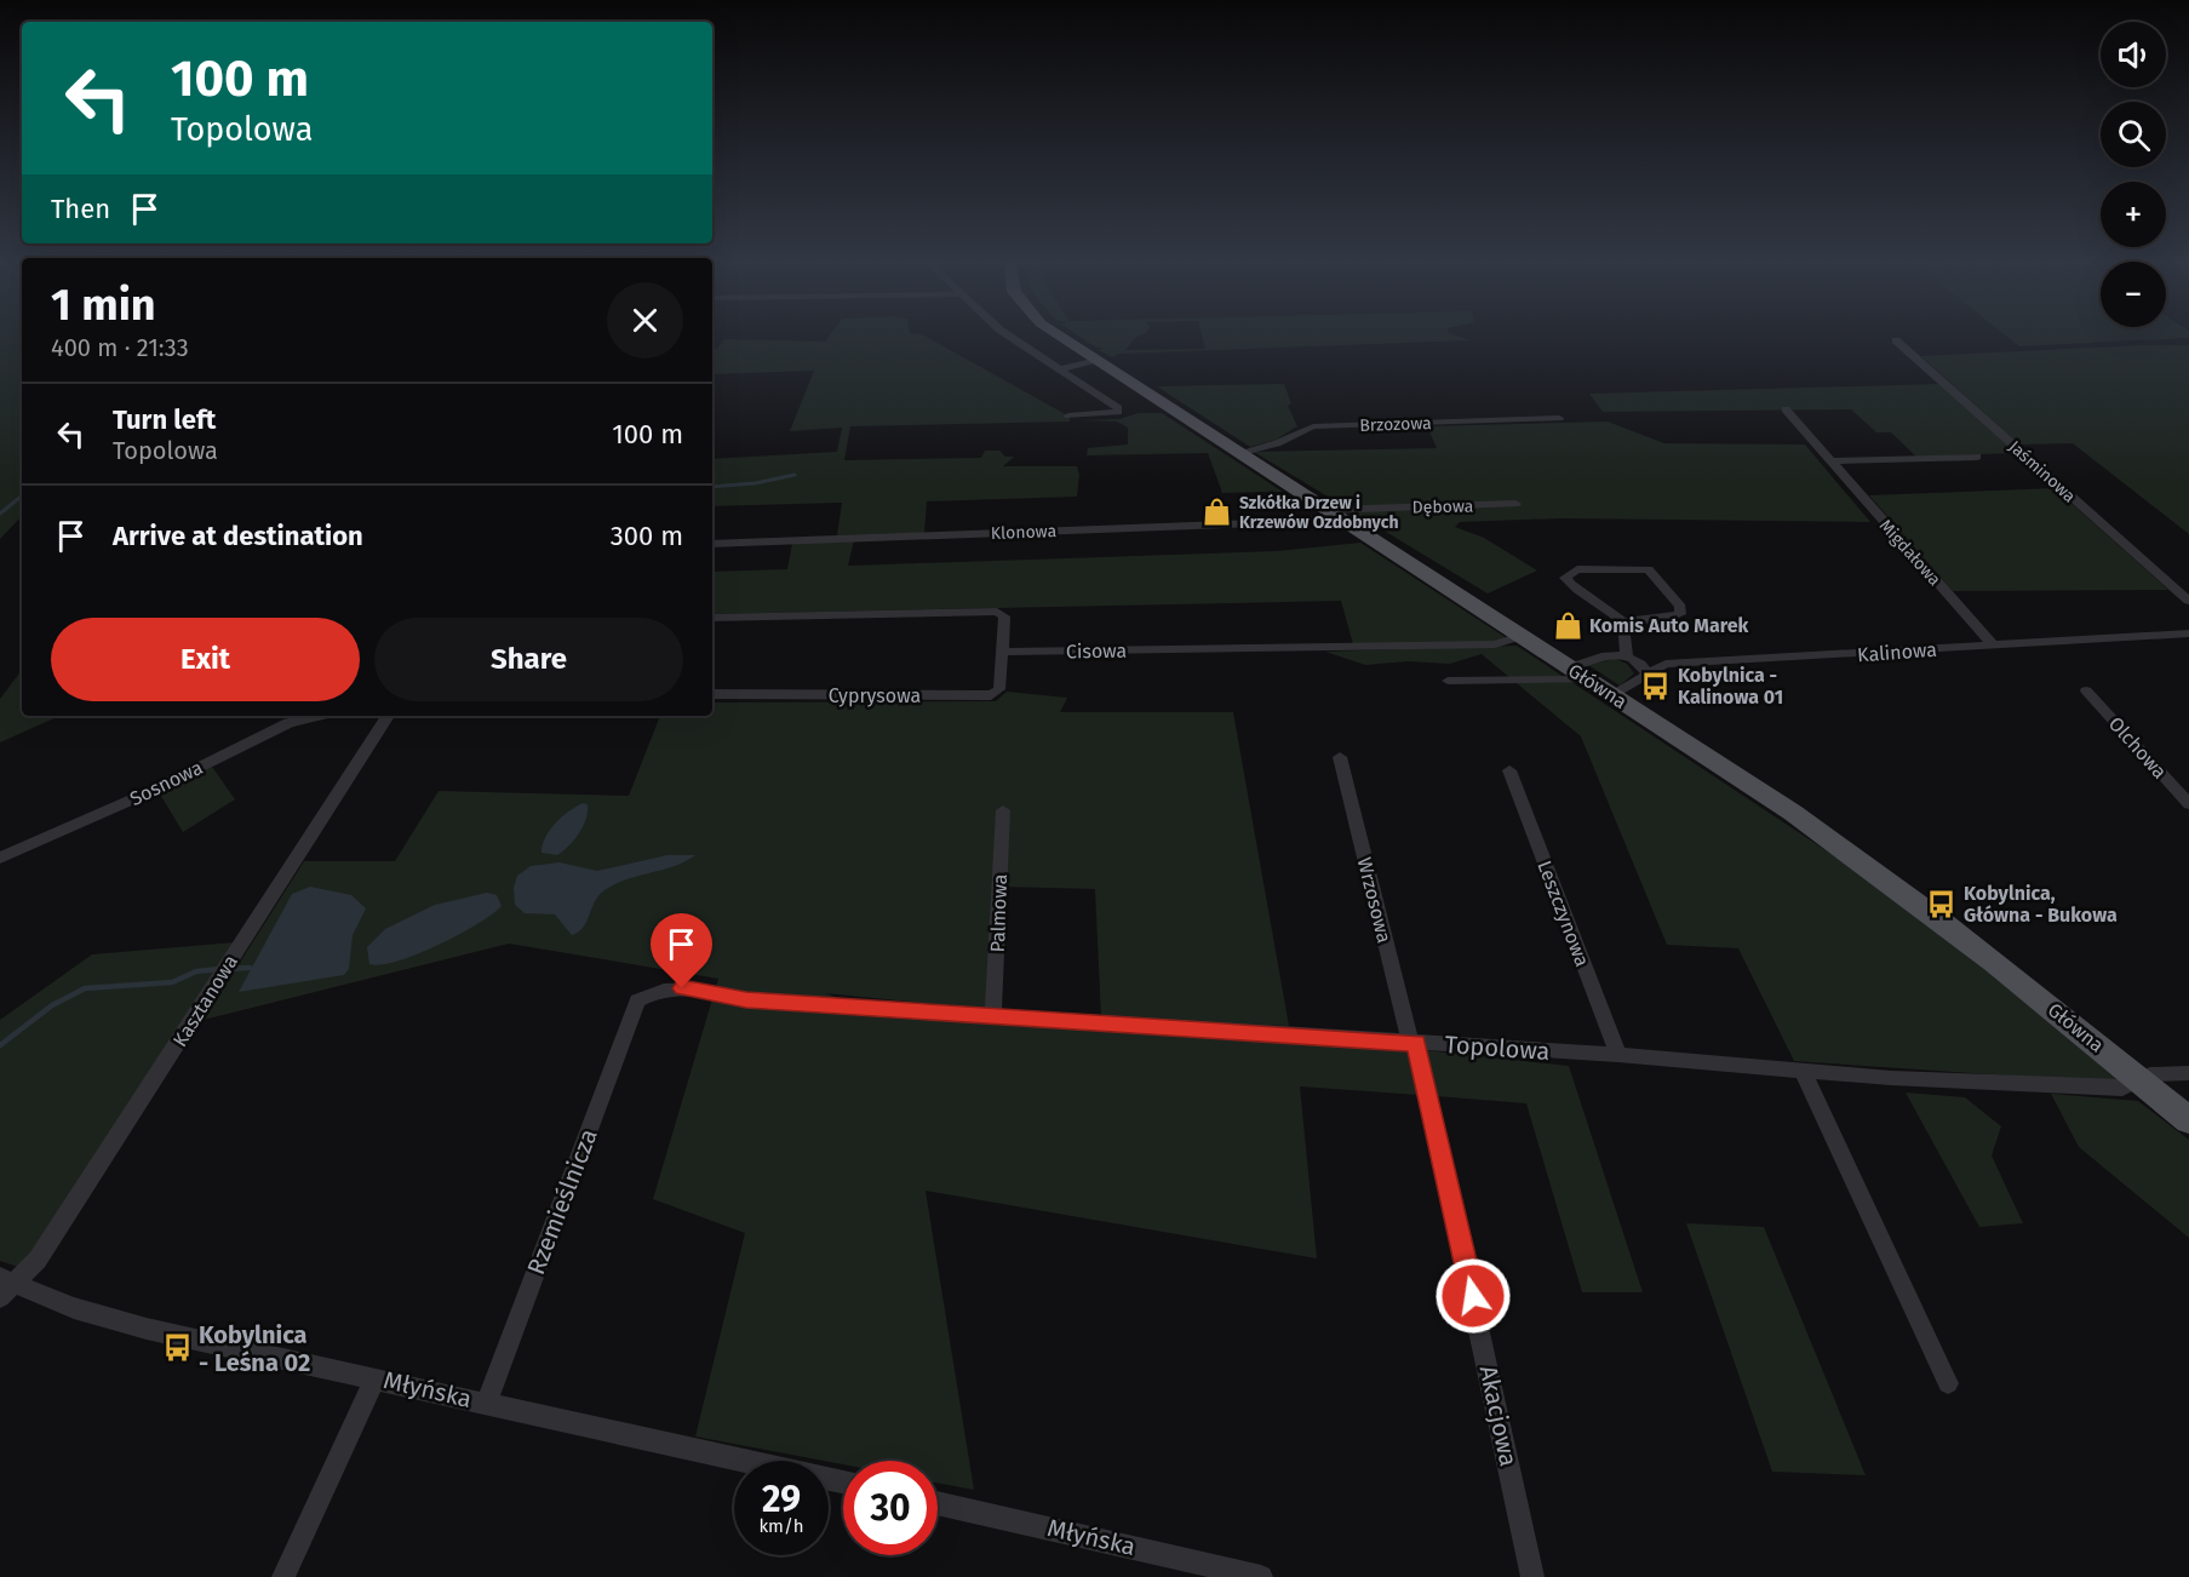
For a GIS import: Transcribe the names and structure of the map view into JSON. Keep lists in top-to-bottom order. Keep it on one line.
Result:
{"streets":{"main road":["Główna"],"street":["Brzozowa","Jaśminowa","Dębowa","Klonowa","Migdałowa","Cisowa","Kalinowa","Cyprysowa","Olchowa","Sosnowa","Wrzosowa","Palmowa","Leszczynowa","Kasztanowa","Topolowa","Rzemieślnicza","Młyńska","Akacjowa"]},"crossings":[["Brzozowa","Główna"],["Dębowa","Klonowa"],["Dębowa","Główna"],["Klonowa","Główna"],["Migdałowa","Kalinowa"],["Cisowa","Główna"],["Cisowa","Cyprysowa"],["Kalinowa","Główna"],["Główna","Topolowa"],["Wrzosowa","Topolowa"],["Wrzosowa","Akacjowa"],["Palmowa","Topolowa"],["Leszczynowa","Topolowa"],["Kasztanowa","Młyńska"],["Topolowa","Rzemieślnicza"],["Topolowa","Akacjowa"],["Rzemieślnicza","Młyńska"]],"places":{"shop":["Szkółka Drzew i Krzewów Ozdobnych","Komis Auto Marek"],"bus stop":["Kobylnica - Kalinowa 01","Kobylnica, Główna - Bukowa","Kobylnica - Leśna 02"]},"page":{"map_buttons":["+","−"],"turn":["100 m","Topolowa"],"then":"Then","heading":["1 min","400 m · 21:33"],"list":[{"name":"Turn left","note":"Topolowa","value":"100 m"},{"name":"Arrive at destination","value":"300 m"}],"buttons":["Exit","Share"],"speed":"29 km/h","limit":"30"}}
